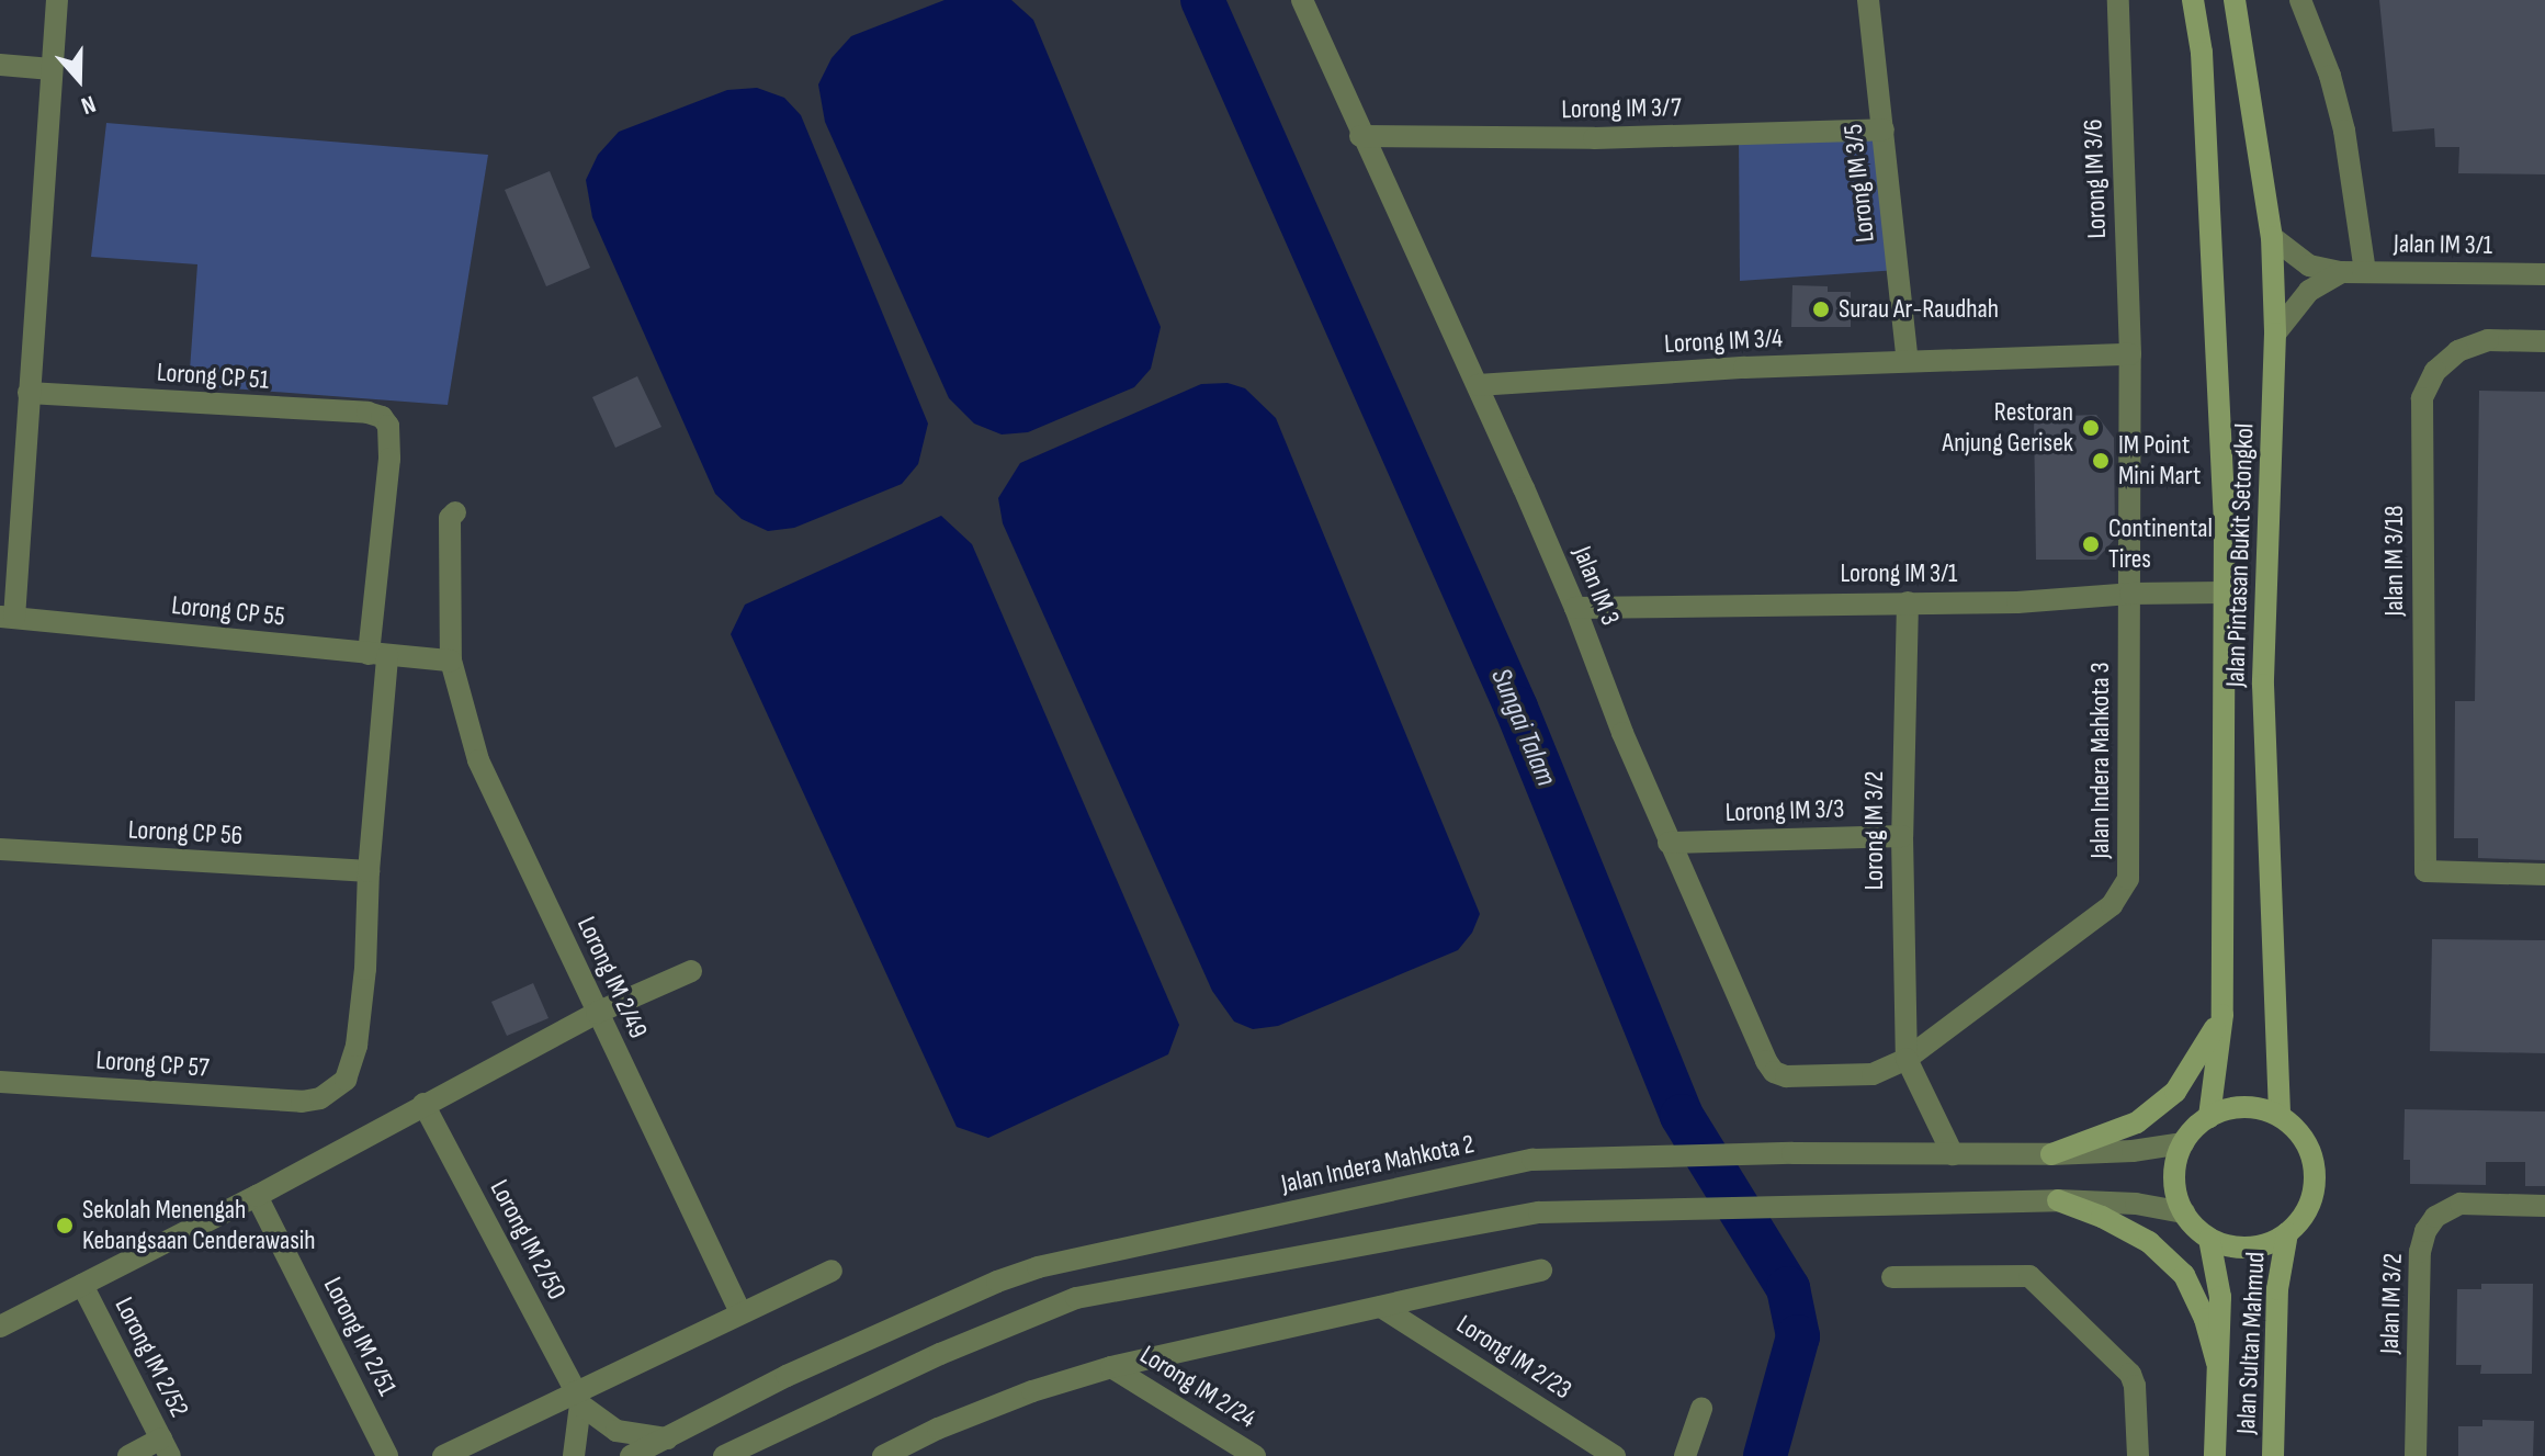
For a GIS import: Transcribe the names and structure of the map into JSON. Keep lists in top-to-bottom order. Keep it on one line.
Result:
{"streets":{"main road":["Jalan Pintasan Bukit Setongkol","Jalan Sultan Mahmud"],"street":["Lorong IM 3/7","Lorong IM 3/6","Lorong IM 3/5","Jalan IM 3/1","Lorong IM 3/4","Lorong CP 51","Jalan IM 3/18","Lorong IM 3/1","Jalan IM 3","Lorong CP 55","Jalan Indera Mahkota 3","Lorong IM 3/3","Lorong IM 3/2","Lorong CP 56","Lorong IM 2/49","Lorong CP 57","Jalan Indera Mahkota 2","Lorong IM 2/50","Jalan IM 3/2","Lorong IM 2/51","Lorong IM 2/52","Lorong IM 2/23","Lorong IM 2/24"]},"crossings":[["Lorong IM 3/7","Lorong IM 3/5"],["Lorong IM 3/7","Jalan IM 3"],["Lorong IM 3/6","Lorong IM 3/4"],["Lorong IM 3/6","Jalan Indera Mahkota 3"],["Lorong IM 3/5","Lorong IM 3/4"],["Jalan IM 3/1","Jalan Pintasan Bukit Setongkol"],["Lorong IM 3/4","Jalan IM 3"],["Lorong IM 3/4","Jalan Indera Mahkota 3"],["Lorong CP 51","Lorong CP 55"],["Jalan Pintasan Bukit Setongkol","Lorong IM 3/1"],["Jalan Pintasan Bukit Setongkol","Jalan Indera Mahkota 2"],["Jalan Pintasan Bukit Setongkol","Jalan Sultan Mahmud"],["Lorong IM 3/1","Jalan IM 3"],["Lorong IM 3/1","Jalan Indera Mahkota 3"],["Lorong IM 3/1","Lorong IM 3/2"],["Jalan IM 3","Jalan Indera Mahkota 3"],["Jalan IM 3","Lorong IM 3/3"],["Jalan IM 3","Lorong IM 3/2"],["Lorong CP 55","Lorong IM 2/49"],["Jalan Indera Mahkota 3","Lorong IM 3/2"],["Lorong IM 3/3","Lorong IM 3/2"],["Lorong CP 56","Lorong CP 57"],["Jalan Indera Mahkota 2","Jalan Sultan Mahmud"]],"water":["Sungai Talam"],"places":["Surau Ar-Raudhah","Restoran Anjung Gerisek","IM Point Mini Mart","Continental Tires","Sekolah Menengah Kebangsaan Cenderawasih"],"north":"bottom"}
